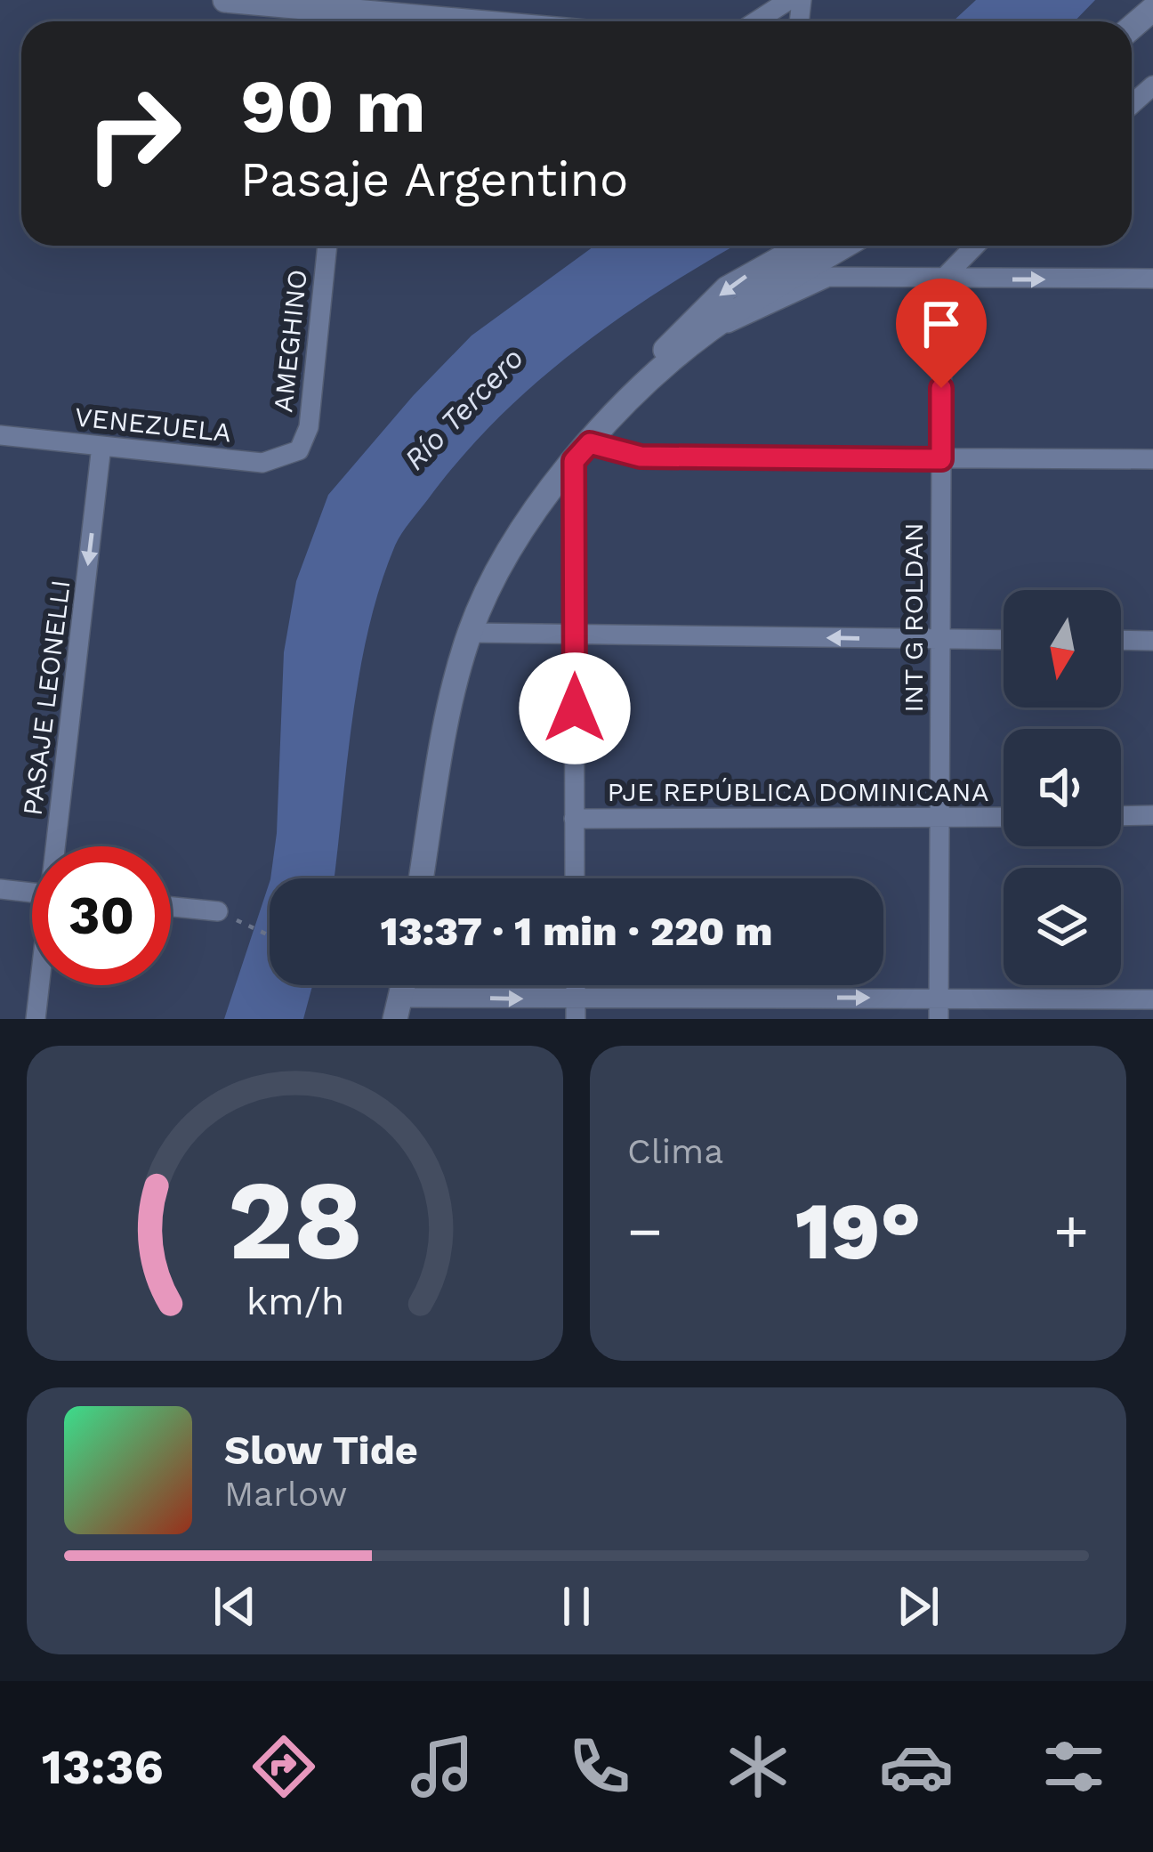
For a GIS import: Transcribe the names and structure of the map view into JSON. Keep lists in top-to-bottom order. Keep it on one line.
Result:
{"streets":{"street":["AMEGHINO","VENEZUELA","INT G ROLDAN","PASAJE LEONELLI","PJE REPÚBLICA DOMINICANA"]},"crossings":[["AMEGHINO","VENEZUELA"],["VENEZUELA","PASAJE LEONELLI"],["INT G ROLDAN","PJE REPÚBLICA DOMINICANA"]],"one_way":["PASAJE LEONELLI"],"water":["Río Tercero"],"north":"bottom","page":{"turn":["90 m","Pasaje Argentino"],"limit":"30","trip":"13:37 · 1 min · 220 m","tile":"Clima","heat":["−","19°","+"],"song":["Slow Tide","Marlow"],"tabs":"13:36","gauge":["28","km/h"]}}
